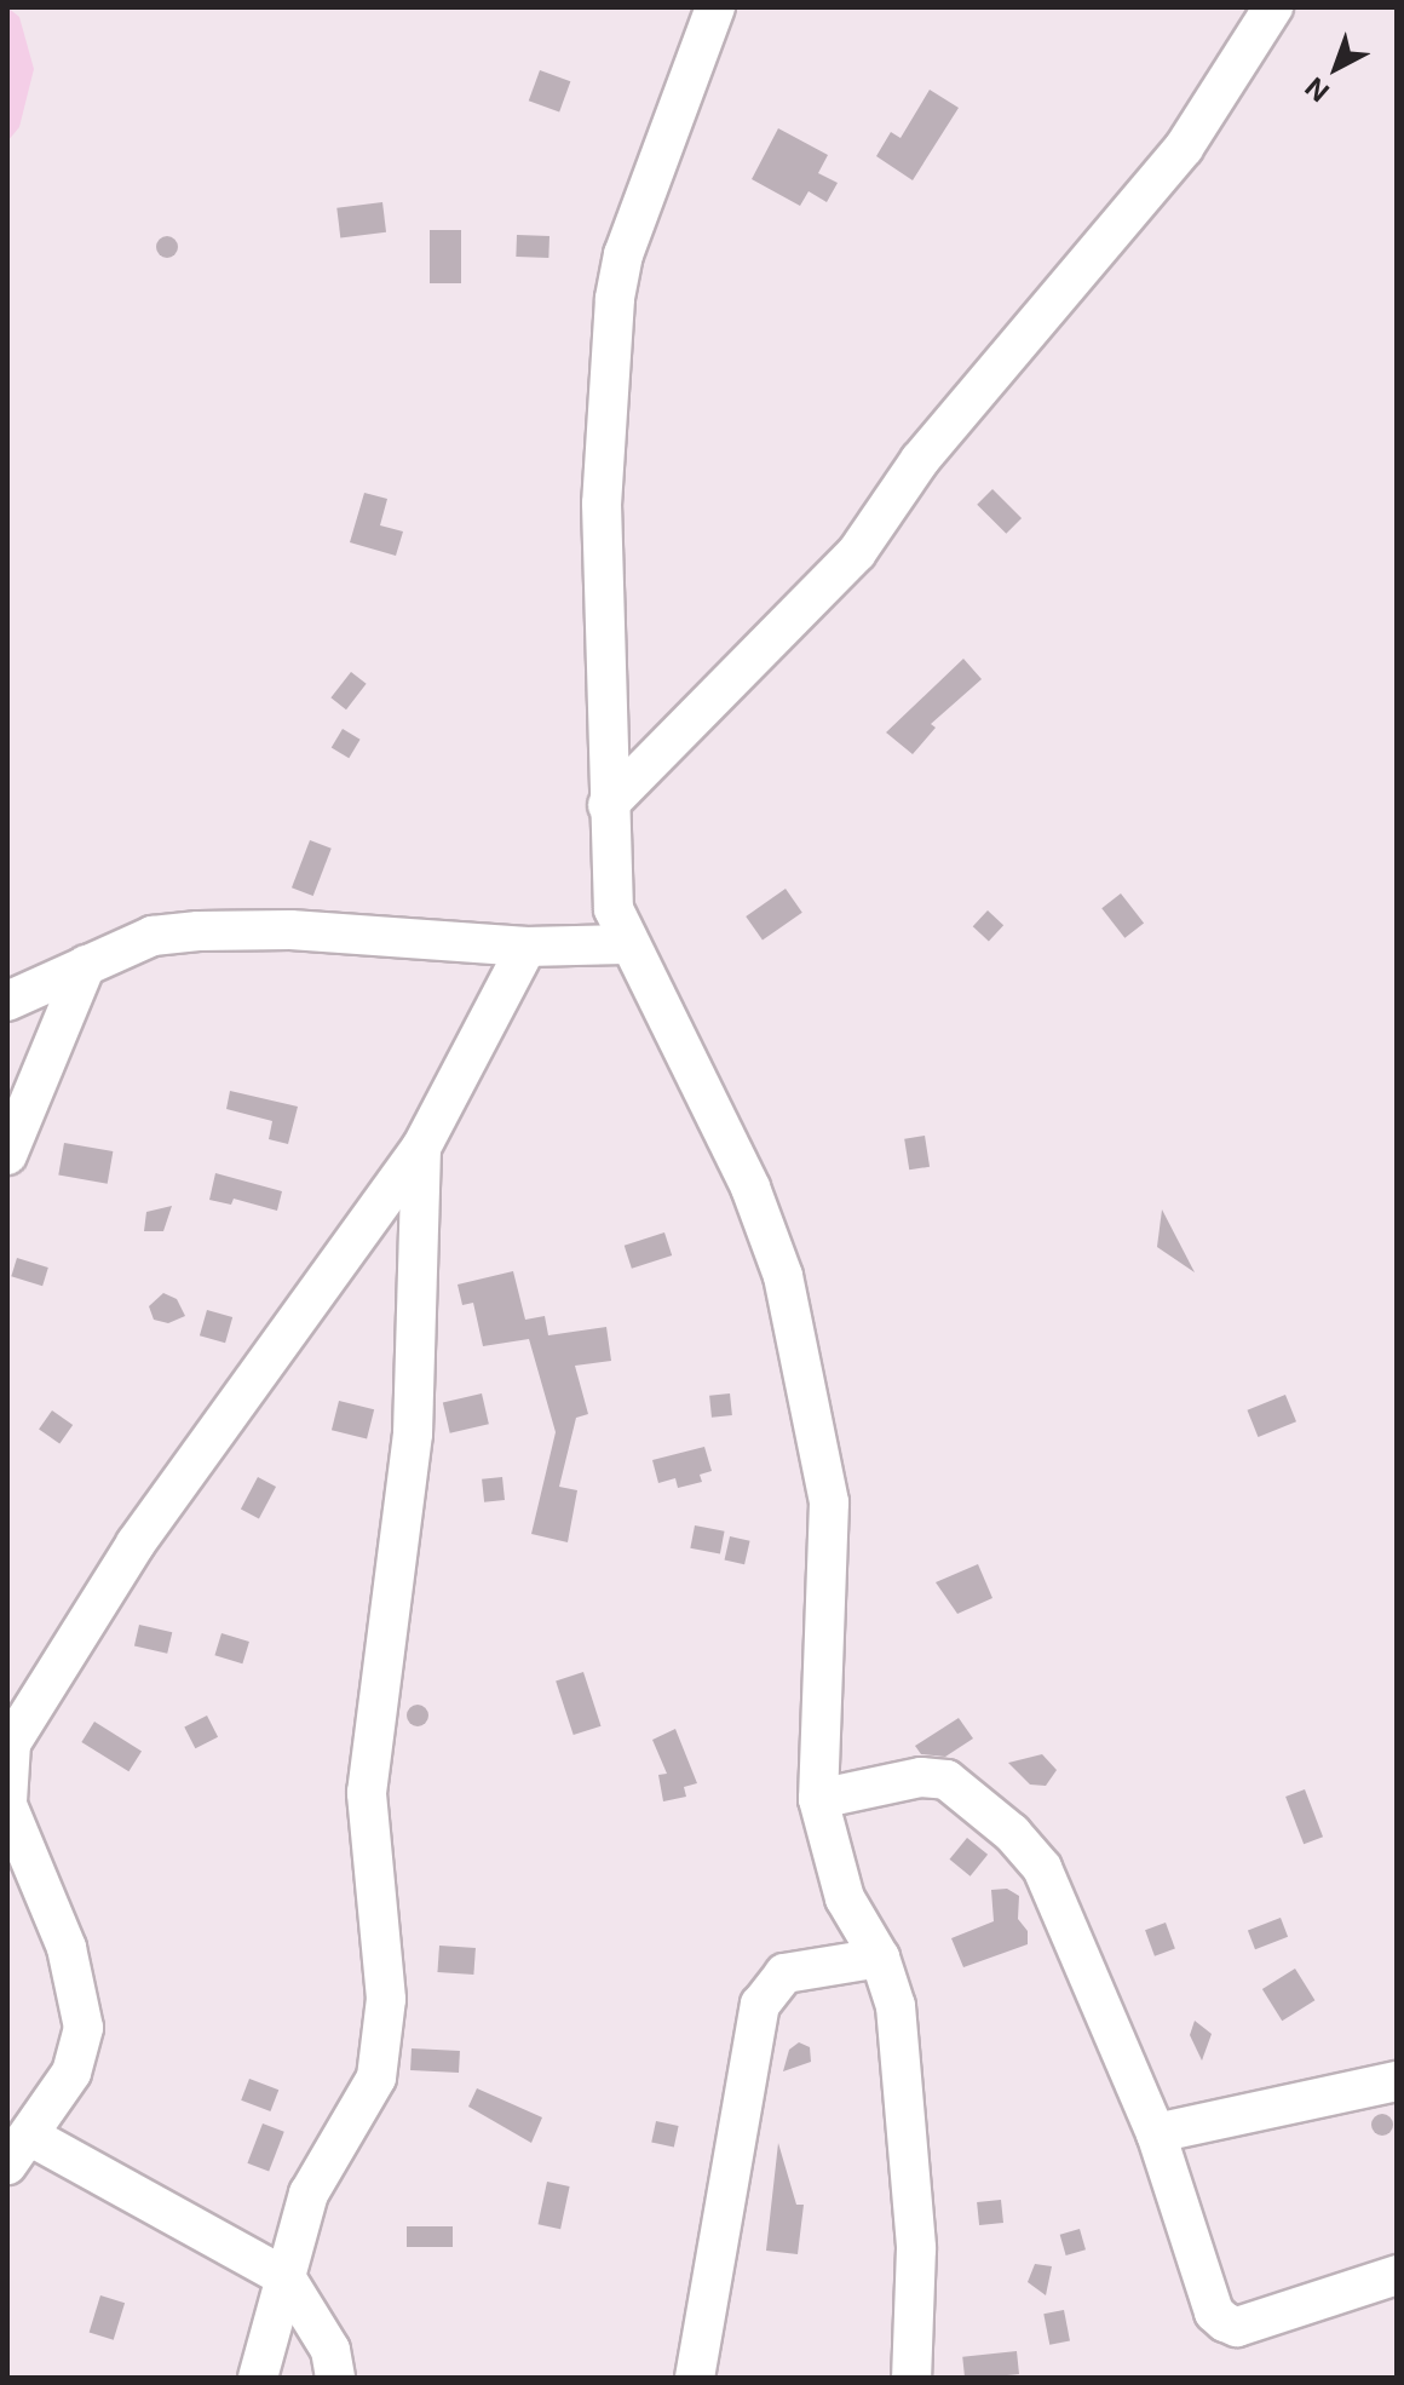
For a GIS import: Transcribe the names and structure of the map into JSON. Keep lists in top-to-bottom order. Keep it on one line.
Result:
{"north":"bottom left"}
